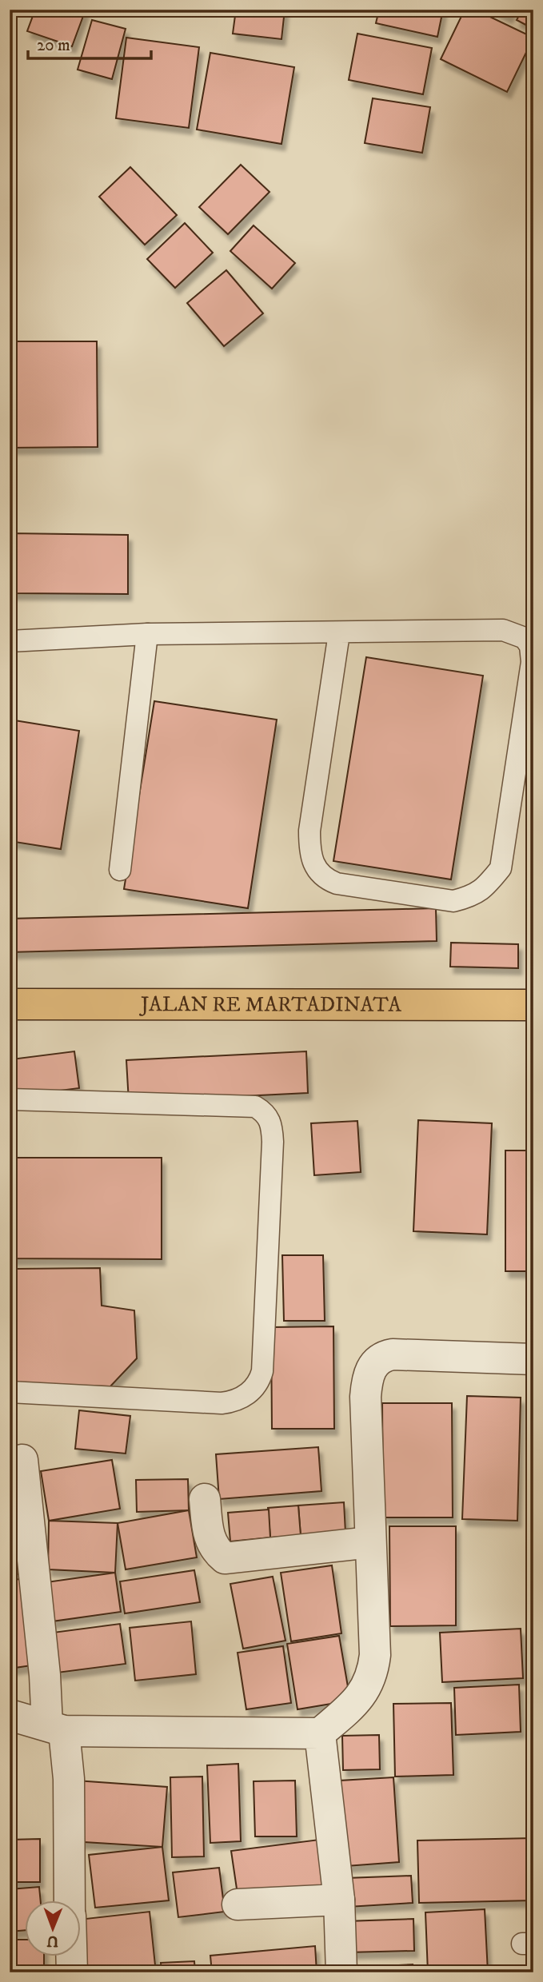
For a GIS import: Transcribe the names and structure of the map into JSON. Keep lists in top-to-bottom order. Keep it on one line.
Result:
{"streets":{"highway":["JALAN RE MARTADINATA"]},"scale_bar":"20 m","north":"bottom"}
